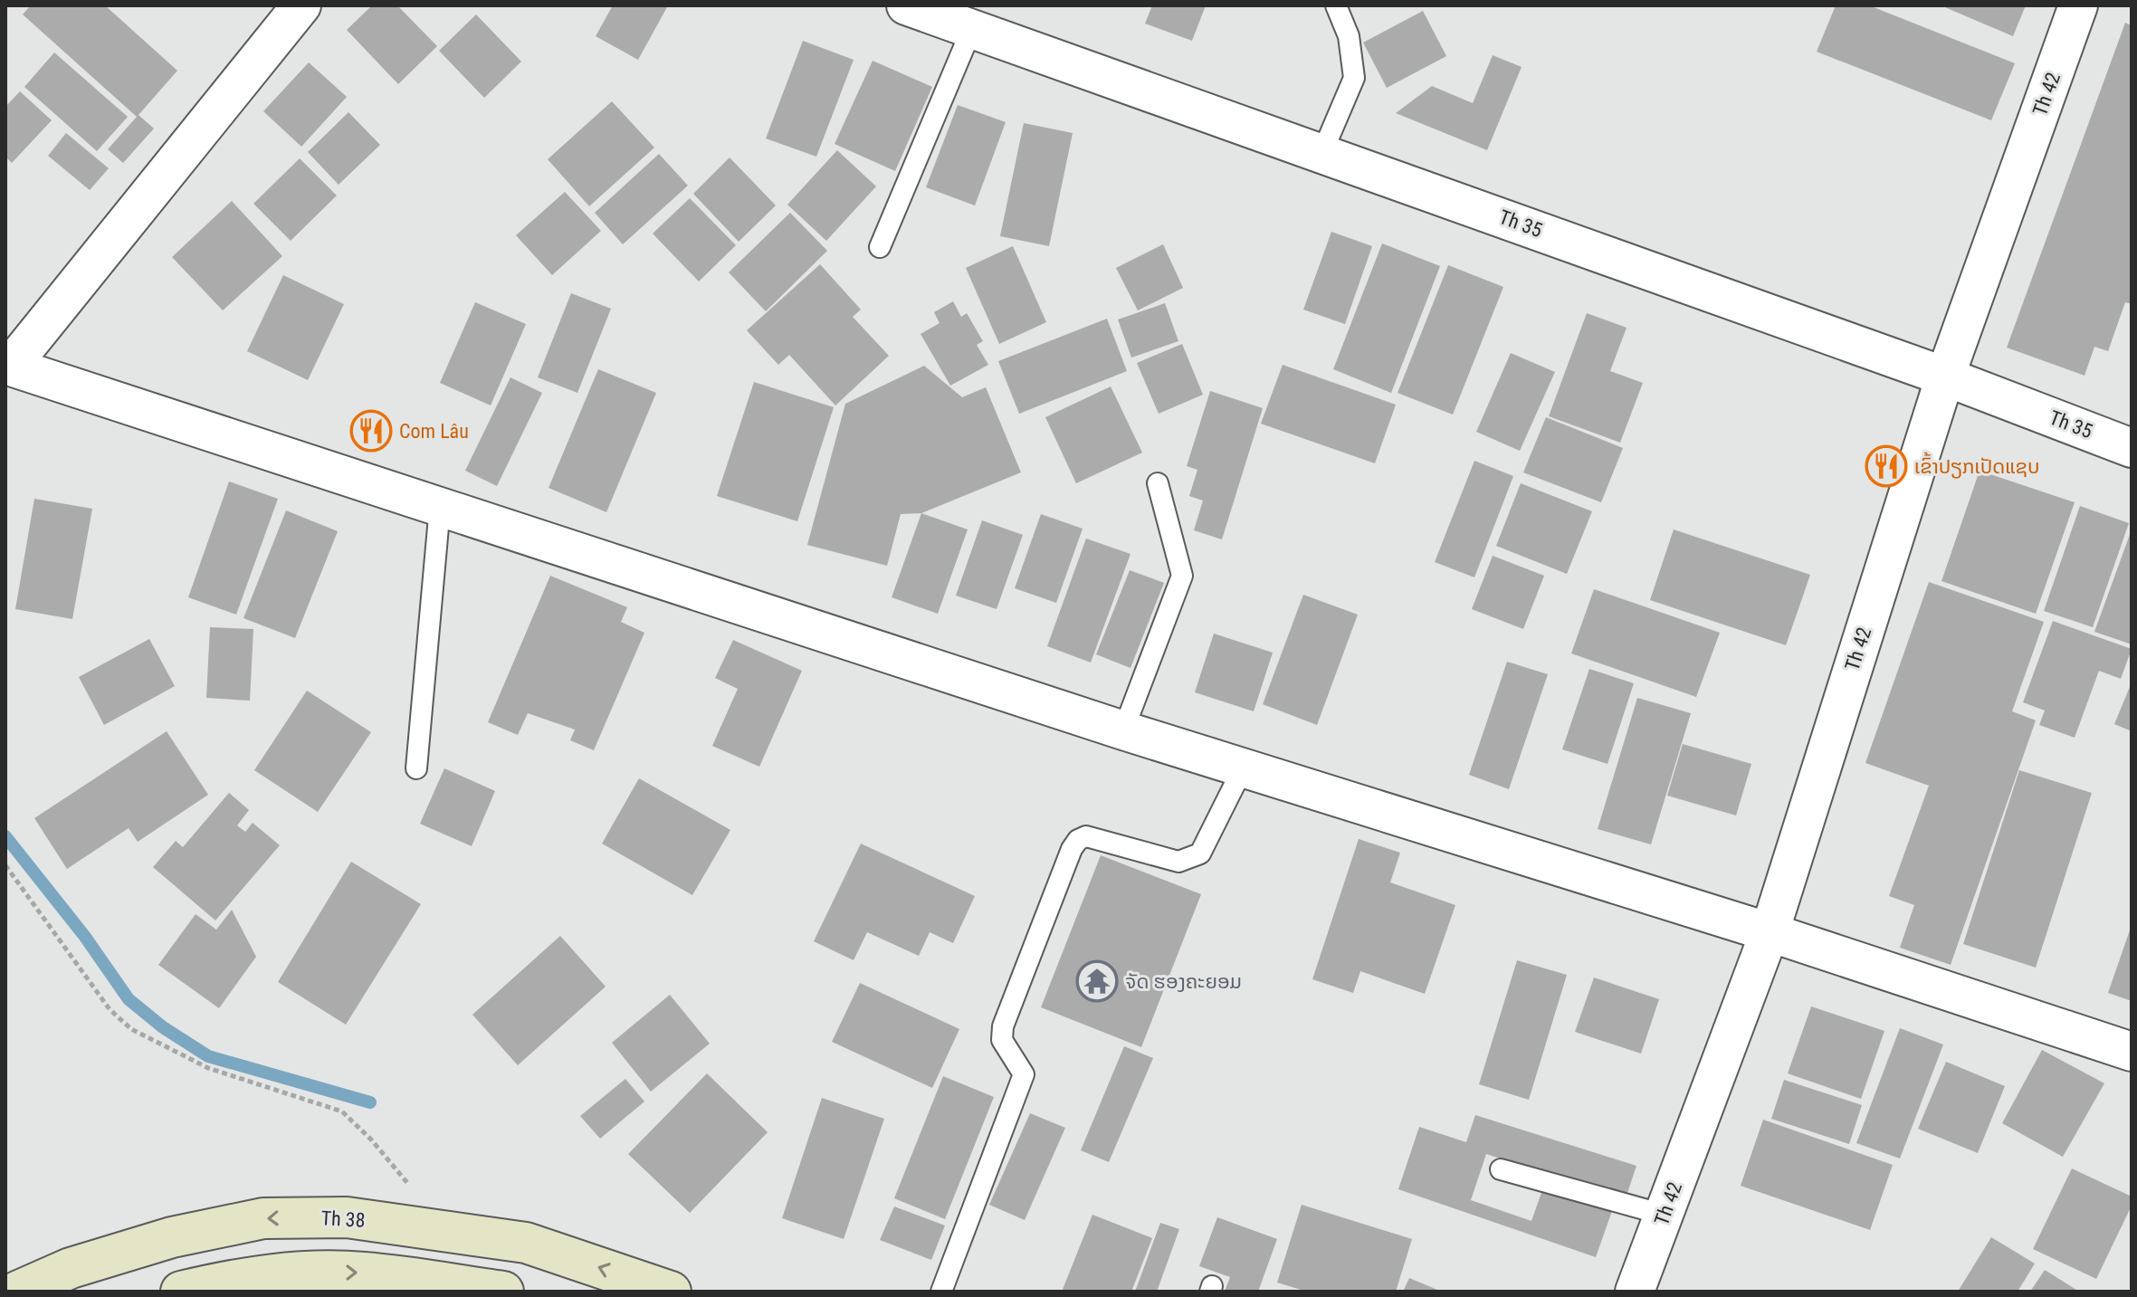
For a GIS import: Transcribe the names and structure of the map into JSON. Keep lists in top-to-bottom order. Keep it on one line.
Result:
{"streets":{"street":["Th 42","Th 35","Th 38"]},"crossings":[["Th 42","Th 35"]],"places":{"restaurant":["Com Lâu","ເຂົ້າປຽກເປັດແຊບ"],"temple":["ຈັດ ຮອງຄະຍອມ"]}}
